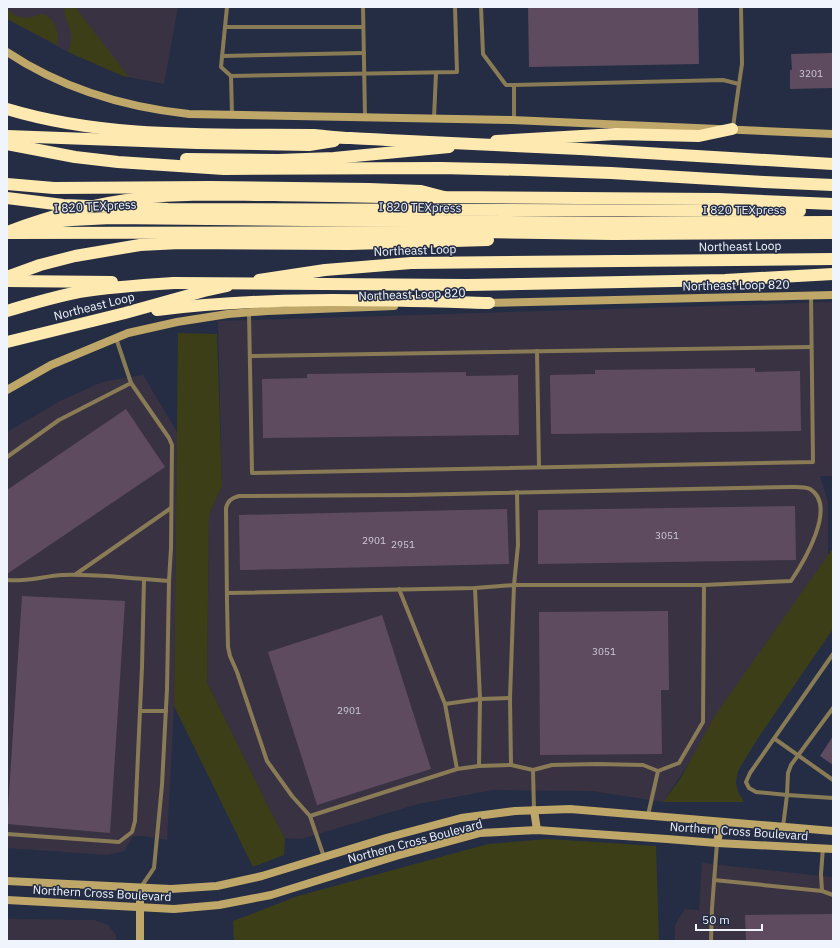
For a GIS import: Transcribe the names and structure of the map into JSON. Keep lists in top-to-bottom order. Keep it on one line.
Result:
{"streets":{"highway":["I 820 TEXpress","Northeast Loop"],"street":["Northeast Loop 820","Northern Cross Boulevard"]},"house_numbers":["3201","3051","2901","2951","3051","2901"],"scale_bar":"50 m"}
